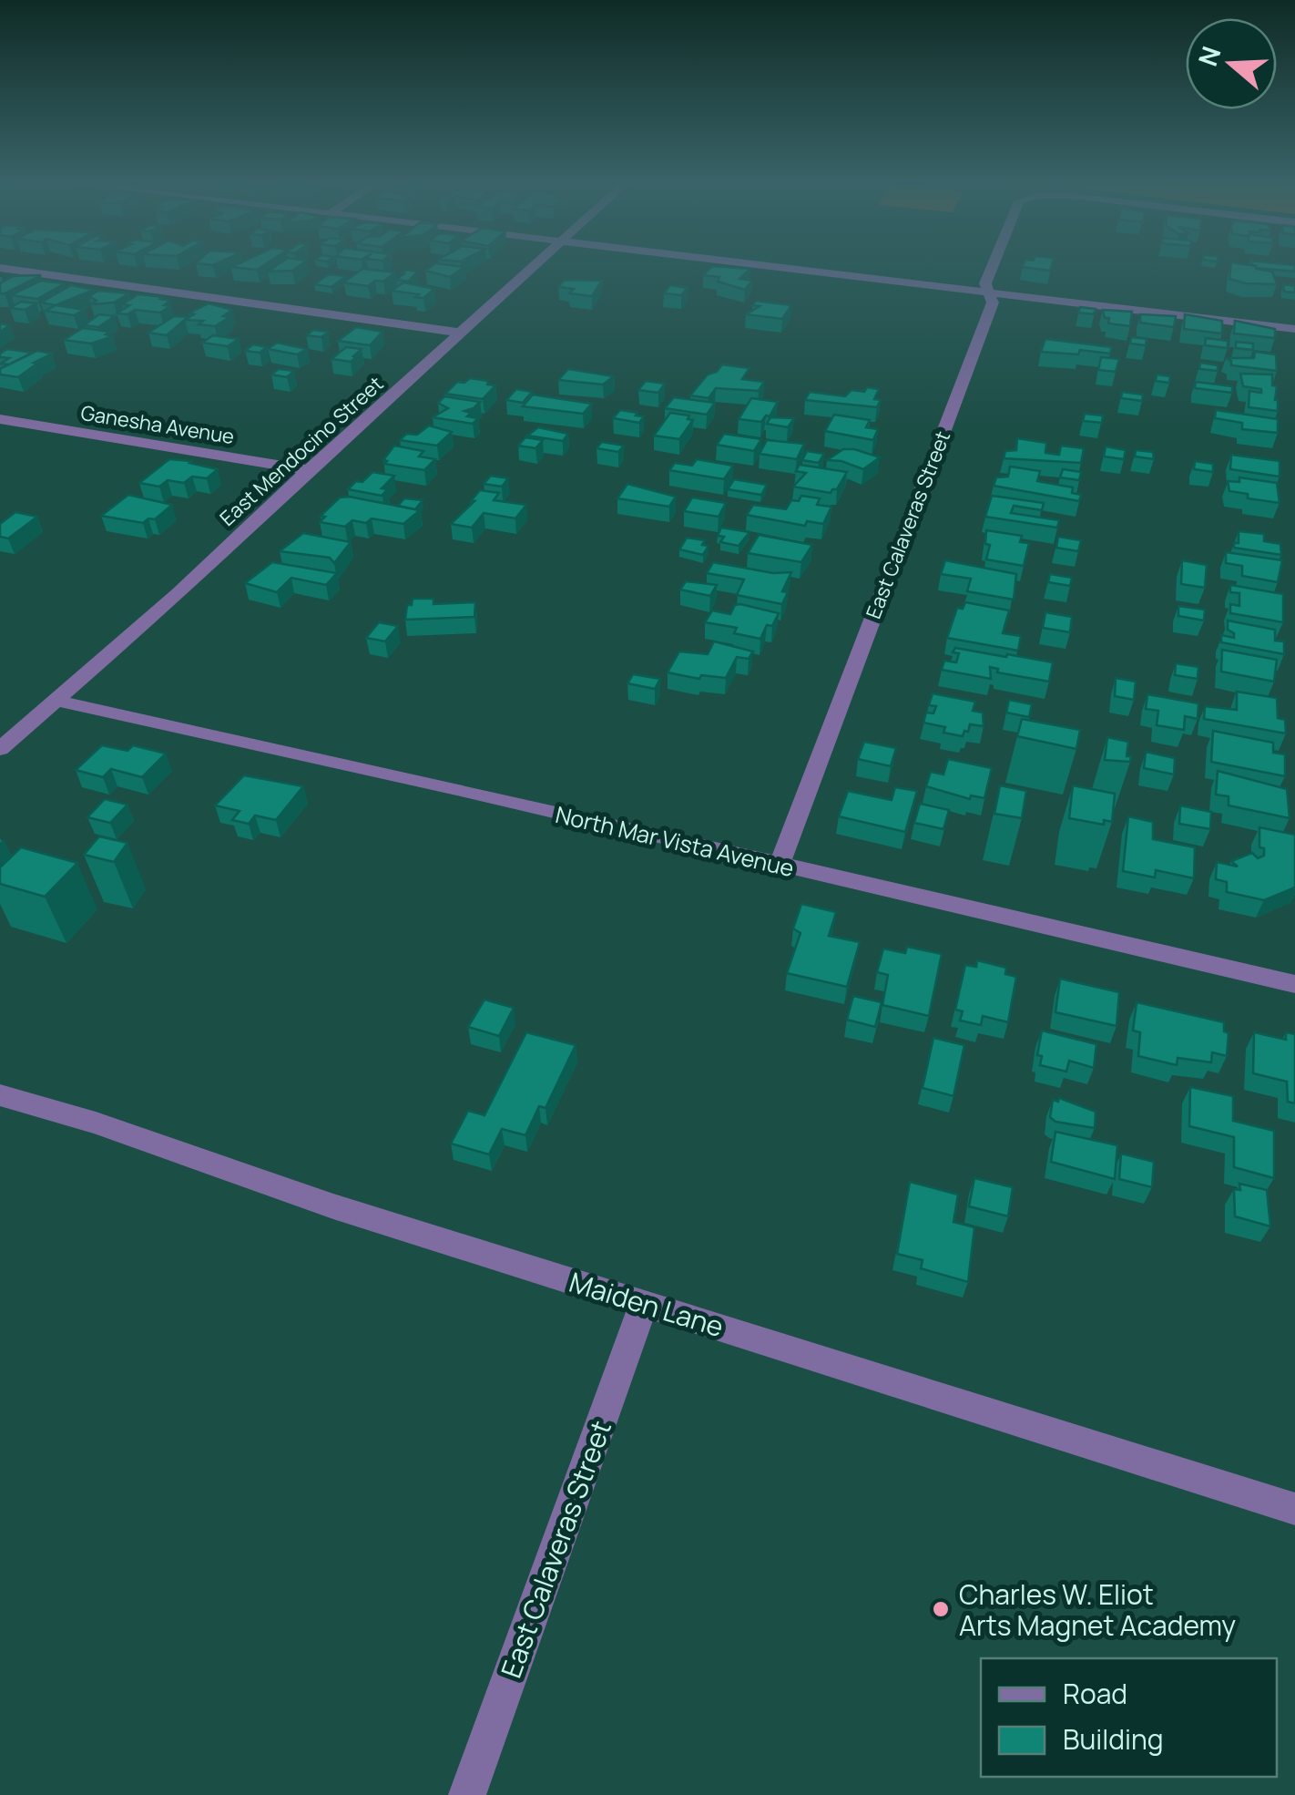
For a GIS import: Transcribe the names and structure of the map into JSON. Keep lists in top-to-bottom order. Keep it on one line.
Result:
{"streets":{"street":["Ganesha Avenue","East Mendocino Street","East Calaveras Street","North Mar Vista Avenue","Maiden Lane"]},"crossings":[["Ganesha Avenue","East Mendocino Street"],["East Mendocino Street","North Mar Vista Avenue"],["East Calaveras Street","North Mar Vista Avenue"],["East Calaveras Street","Maiden Lane"]],"places":["Charles W. Eliot Arts Magnet Academy"],"legend":["Road","Building"],"north":"left"}
